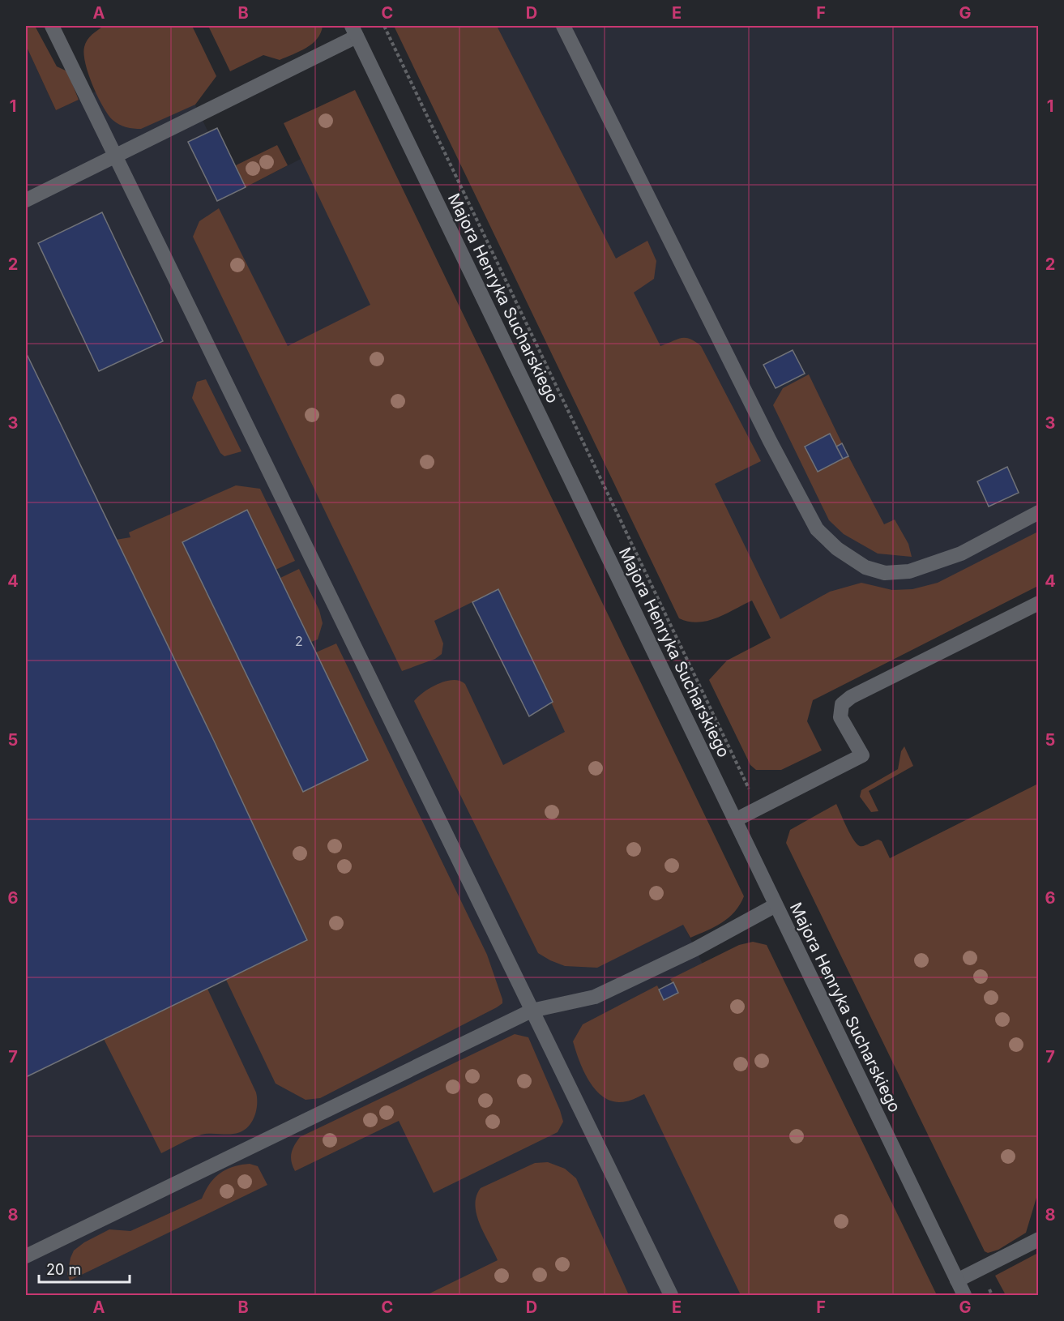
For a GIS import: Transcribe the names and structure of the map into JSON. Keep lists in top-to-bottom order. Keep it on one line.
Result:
{"streets":{"street":["Majora Henryka Sucharskiego"]},"house_numbers":["2"],"scale_bar":"20 m","grid":{"columns":["A","B","C","D","E","F","G"],"rows":["1","2","3","4","5","6","7","8"]}}
